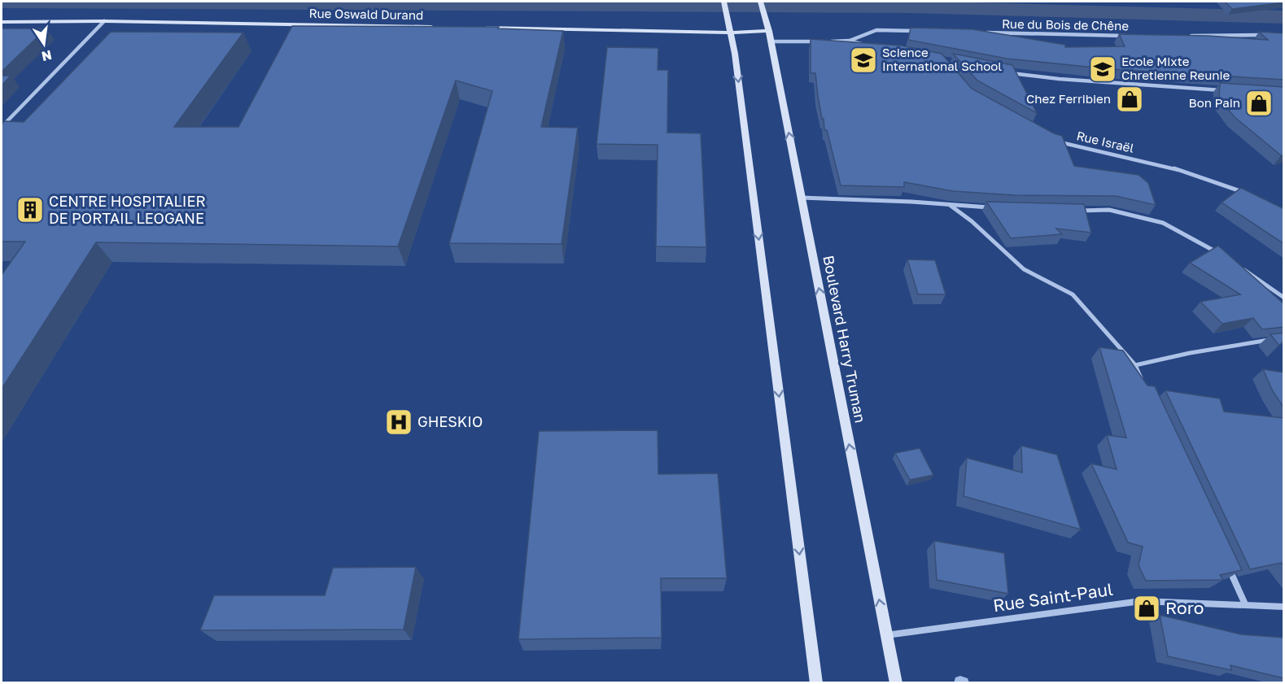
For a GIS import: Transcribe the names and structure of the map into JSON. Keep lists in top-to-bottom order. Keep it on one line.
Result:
{"streets":{"main road":["Rue Oswald Durand","Boulevard Harry Truman"],"street":["Rue du Bois de Chêne","Rue Israël","Rue Saint-Paul"]},"crossings":[["Boulevard Harry Truman","Rue Saint-Paul"]],"places":{"school or university":["Science International School","Ecole Mixte Chretienne Reunie"],"shop":["Chez Ferribien","Bon Pain","Roro"],"building":["CENTRE HOSPITALIER DE PORTAIL LEOGANE"],"hospital":["GHESKIO"]},"north":"bottom"}
